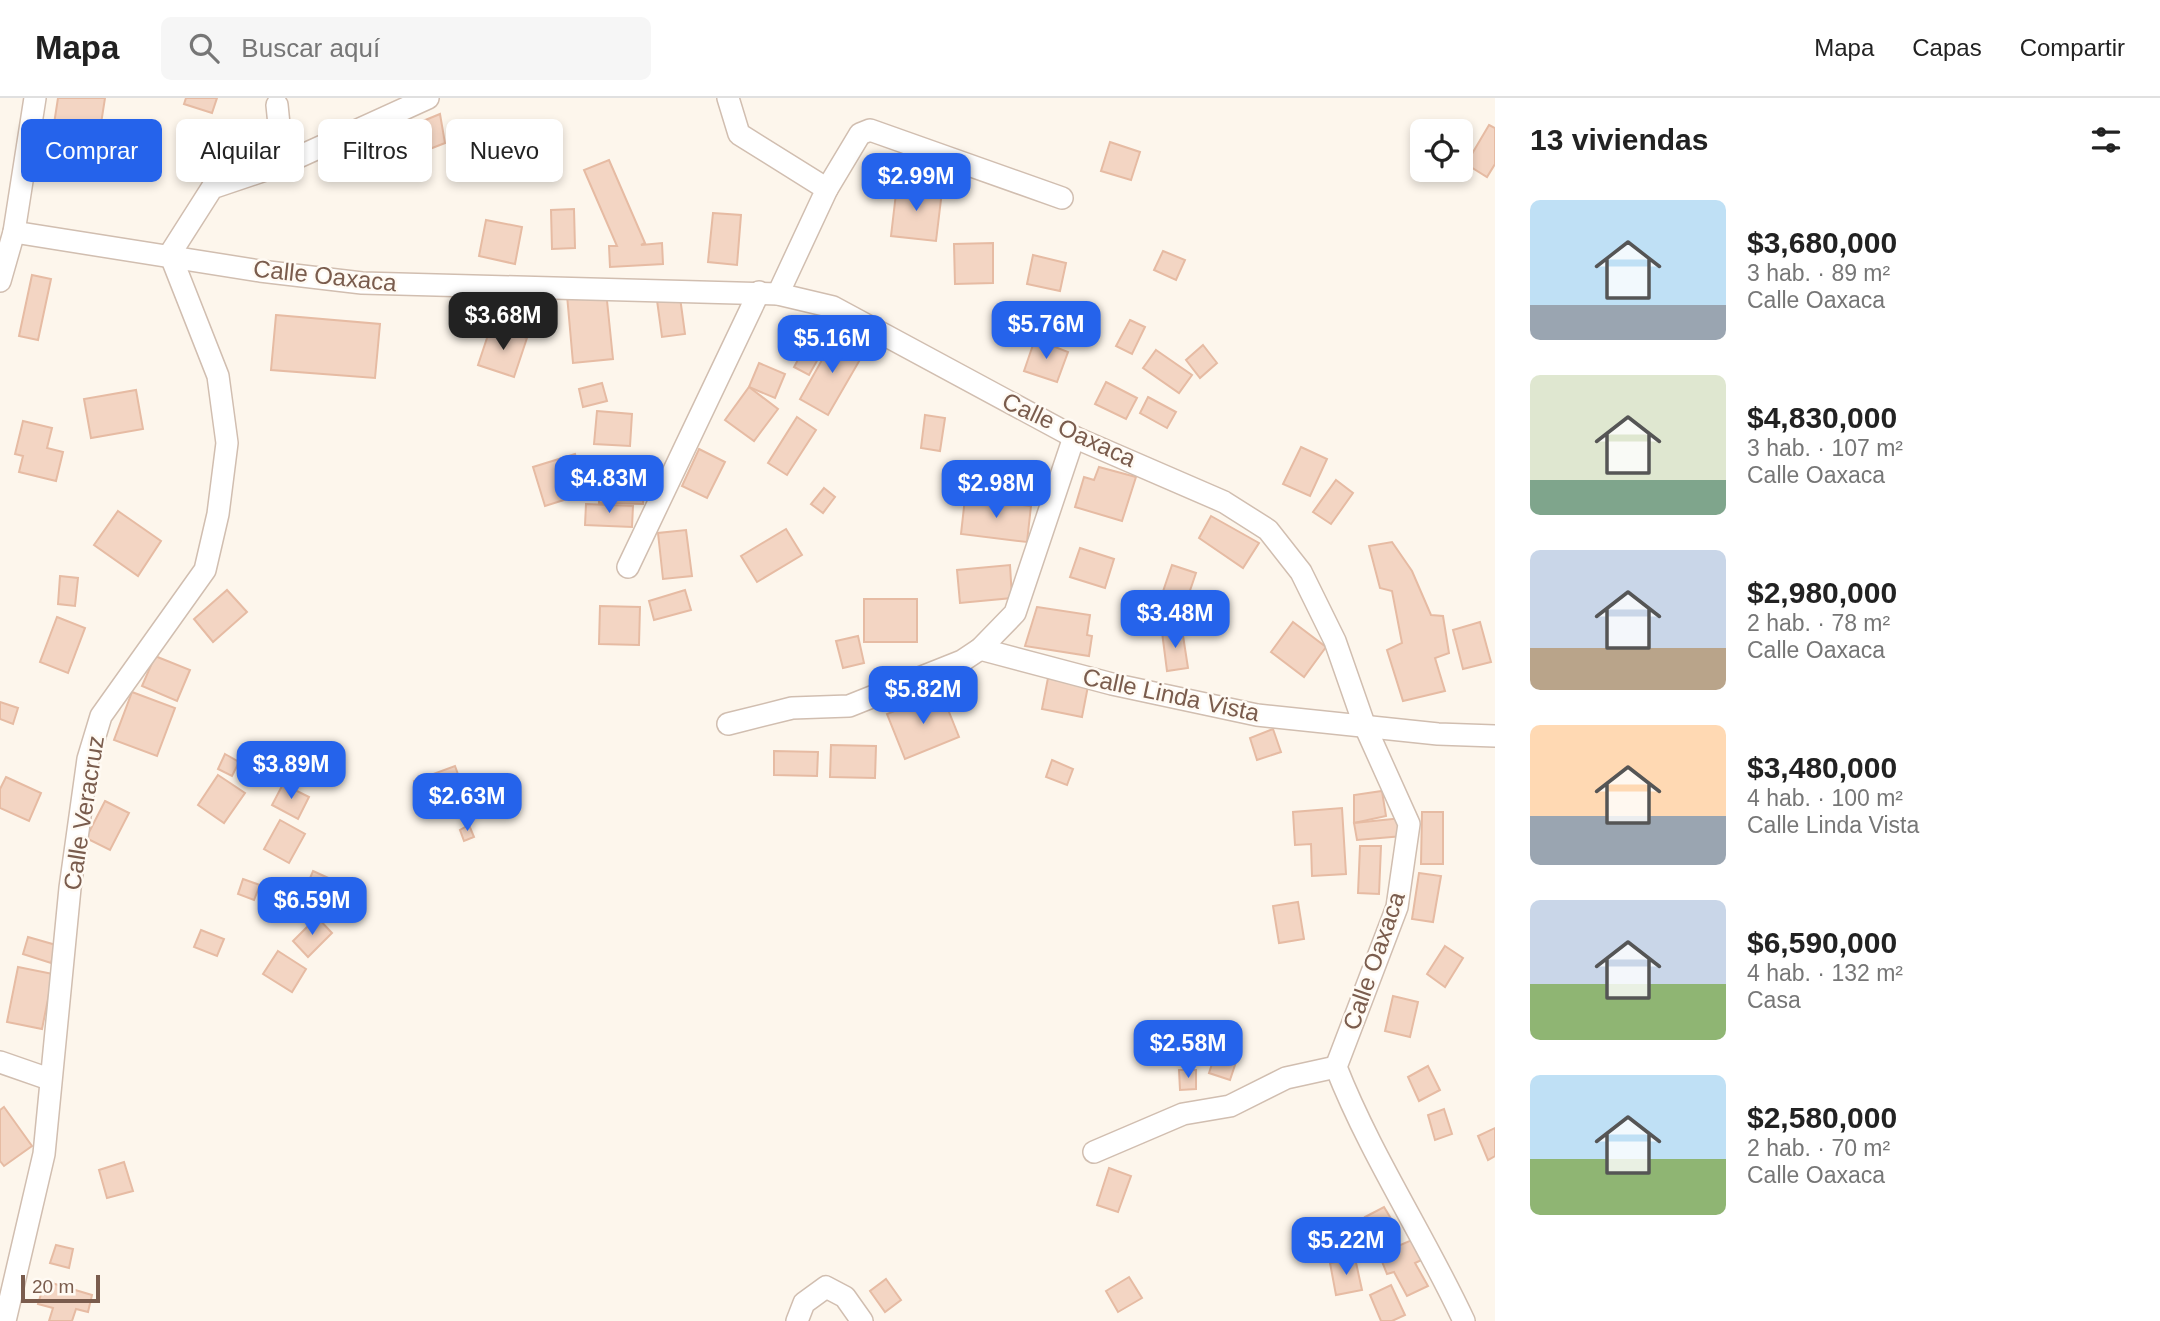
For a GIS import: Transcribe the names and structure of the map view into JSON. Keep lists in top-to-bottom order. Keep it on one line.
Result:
{"streets":{"street":["Calle Oaxaca","Calle Linda Vista","Calle Veracruz"]},"crossings":[["Calle Oaxaca","Calle Linda Vista"],["Calle Oaxaca","Calle Veracruz"]],"scale_bar":"20 m","page":{"header":"Mapa","search":"Buscar aquí","nav":["Mapa","Capas","Compartir"],"heading":"13 viviendas","chip":["Comprar","Alquilar","Filtros","Nuevo"],"price":["$2.99M","$3.68M","$5.76M","$5.16M","$4.83M","$2.98M","$3.48M","$5.82M","$3.89M","$2.63M","$6.59M","$2.58M","$5.22M"],"list":[{"name":"$3,680,000","note":"3 hab. · 89 m² · Calle Oaxaca"},{"name":"$4,830,000","note":"3 hab. · 107 m² · Calle Oaxaca"},{"name":"$2,980,000","note":"2 hab. · 78 m² · Calle Oaxaca"},{"name":"$3,480,000","note":"4 hab. · 100 m² · Calle Linda Vista"},{"name":"$6,590,000","note":"4 hab. · 132 m² · Casa"},{"name":"$2,580,000","note":"2 hab. · 70 m² · Calle Oaxaca"}],"scale":"20 m"}}
